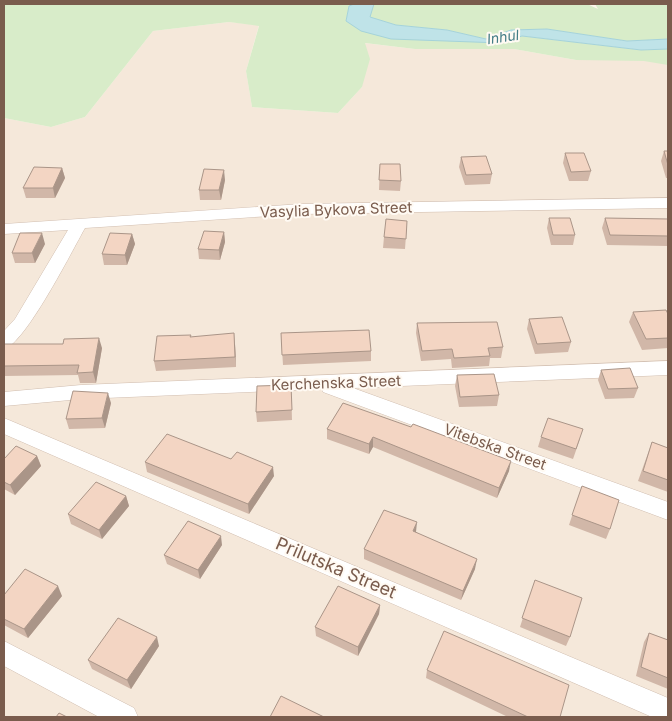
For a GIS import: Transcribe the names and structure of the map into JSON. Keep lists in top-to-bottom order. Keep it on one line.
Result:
{"streets":{"street":["Vasylia Bykova Street","Kerchenska Street","Vitebska Street","Prilutska Street"]},"crossings":[["Kerchenska Street","Vitebska Street"]],"water":["Inhul"]}
